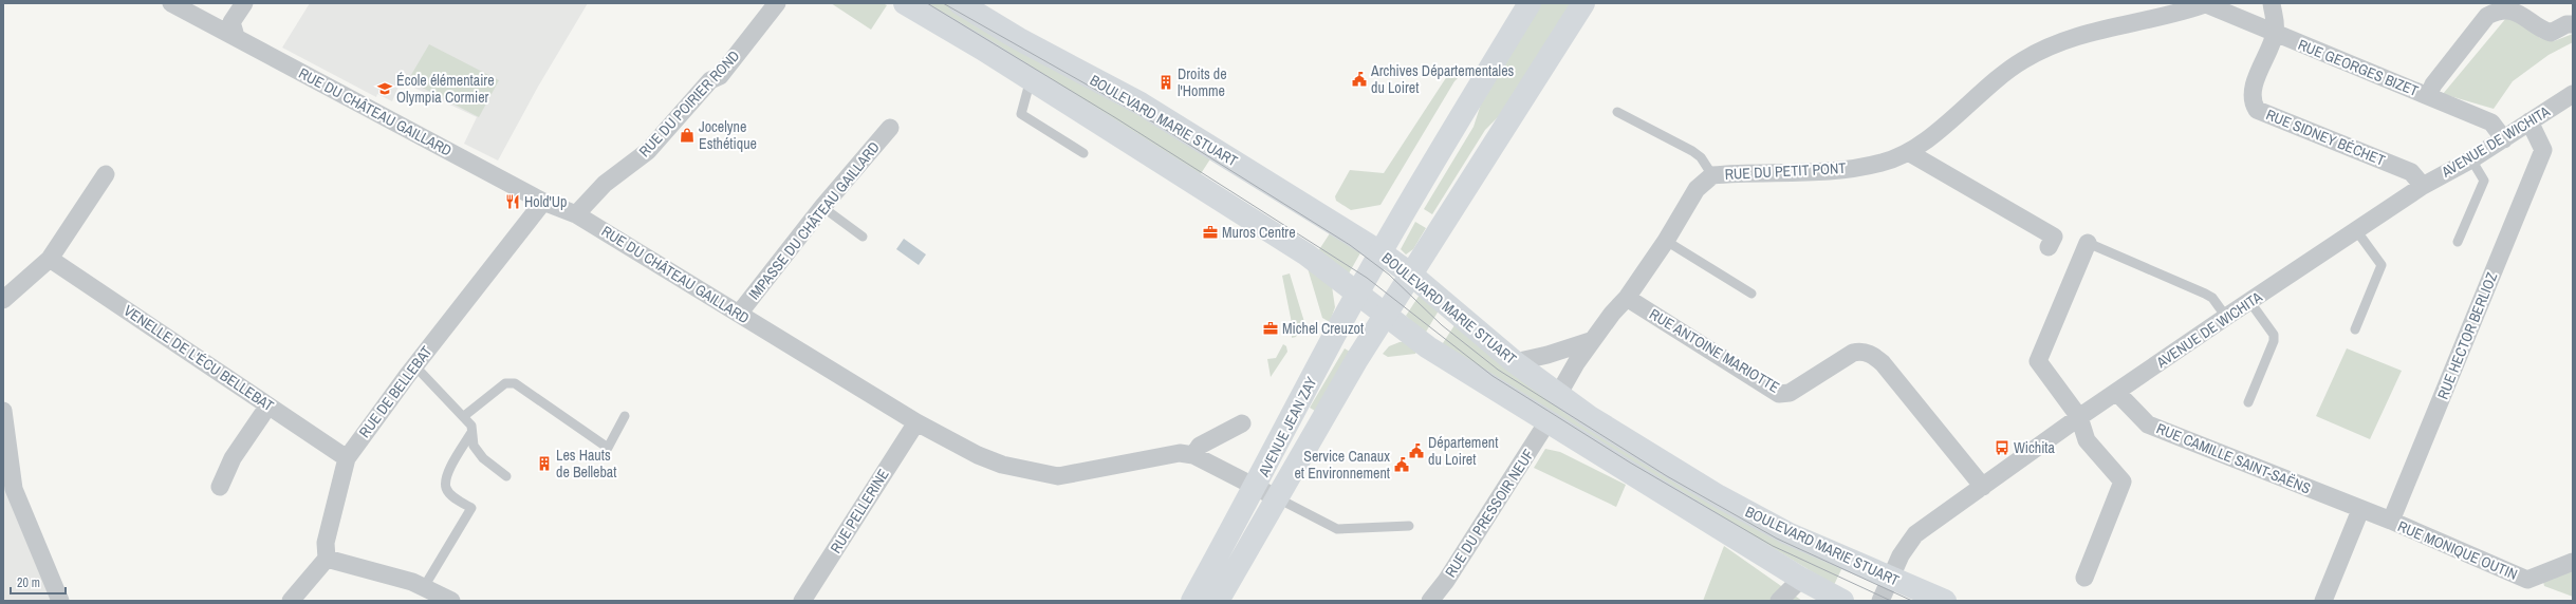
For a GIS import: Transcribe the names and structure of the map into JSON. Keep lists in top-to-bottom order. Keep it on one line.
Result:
{"streets":{"main road":["BOULEVARD MARIE STUART","AVENUE JEAN ZAY"],"street":["RUE GEORGES BIZET","RUE DU POIRIER ROND","RUE DU CHÂTEAU GAILLARD","RUE SIDNEY BÉCHET","AVENUE DE WICHITA","RUE DU PETIT PONT","IMPASSE DU CHÂTEAU GAILLARD","RUE HECTOR BERLIOZ","RUE ANTOINE MARIOTTE","VENELLE DE L'ÉCU BELLEBAT","RUE DE BELLEBAT","RUE CAMILLE SAINT-SAËNS","RUE PELLERINE","RUE DU PRESSOIR NEUF","RUE MONIQUE OUTIN"]},"crossings":[["RUE GEORGES BIZET","RUE SIDNEY BÉCHET"],["RUE GEORGES BIZET","AVENUE DE WICHITA"],["RUE GEORGES BIZET","RUE DU PETIT PONT"],["RUE DU POIRIER ROND","RUE DU CHÂTEAU GAILLARD"],["RUE DU CHÂTEAU GAILLARD","IMPASSE DU CHÂTEAU GAILLARD"],["RUE DU CHÂTEAU GAILLARD","RUE DE BELLEBAT"],["RUE DU CHÂTEAU GAILLARD","AVENUE JEAN ZAY"],["RUE DU CHÂTEAU GAILLARD","RUE PELLERINE"],["BOULEVARD MARIE STUART","AVENUE DE WICHITA"],["BOULEVARD MARIE STUART","RUE DU PETIT PONT"],["BOULEVARD MARIE STUART","AVENUE JEAN ZAY"],["BOULEVARD MARIE STUART","RUE DU PRESSOIR NEUF"],["RUE SIDNEY BÉCHET","AVENUE DE WICHITA"],["AVENUE DE WICHITA","RUE HECTOR BERLIOZ"],["AVENUE DE WICHITA","RUE ANTOINE MARIOTTE"],["AVENUE DE WICHITA","RUE CAMILLE SAINT-SAËNS"],["RUE DU PETIT PONT","RUE ANTOINE MARIOTTE"],["RUE HECTOR BERLIOZ","RUE MONIQUE OUTIN"],["VENELLE DE L'ÉCU BELLEBAT","RUE DE BELLEBAT"]],"places":{"public building":["Archives Départementales du Loiret","Département du Loiret","Service Canaux et Environnement"],"building":["Droits de l'Homme","Les Hauts de Bellebat"],"school or university":["École élémentaire Olympia Cormier"],"shop":["Jocelyne Esthétique"],"restaurant":["Hold'Up"],"office":["Muros Centre","Michel Creuzot"],"bus stop":["Wichita"]},"scale_bar":"20 m"}
